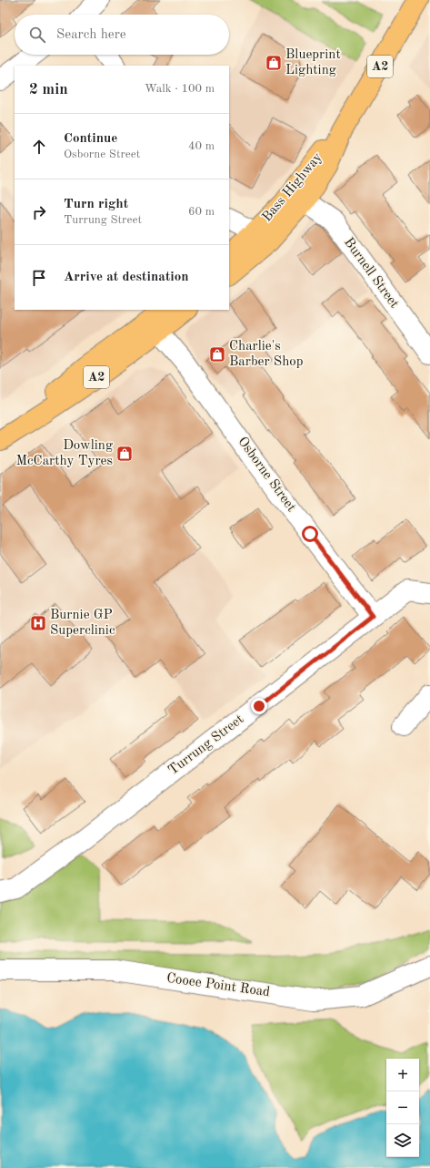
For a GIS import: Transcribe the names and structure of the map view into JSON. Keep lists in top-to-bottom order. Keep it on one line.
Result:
{"streets":{"highway":["A2","Bass Highway"],"street":["Burnell Street","Osborne Street","Turrung Street","Cooee Point Road"]},"crossings":[["A2","Osborne Street"],["Bass Highway","Burnell Street"],["Osborne Street","Turrung Street"]],"places":{"shop":["Blueprint Lighting","Charlie's Barber Shop","Dowling McCarthy Tyres"],"hospital":["Burnie GP Superclinic"]},"page":{"search":"Search here","heading":["2 min","Walk · 100 m"],"list":[["Continue","Osborne Street","40 m"],["Turn right","Turrung Street","60 m"],"Arrive at destination"],"map_buttons":["+","−"]}}
